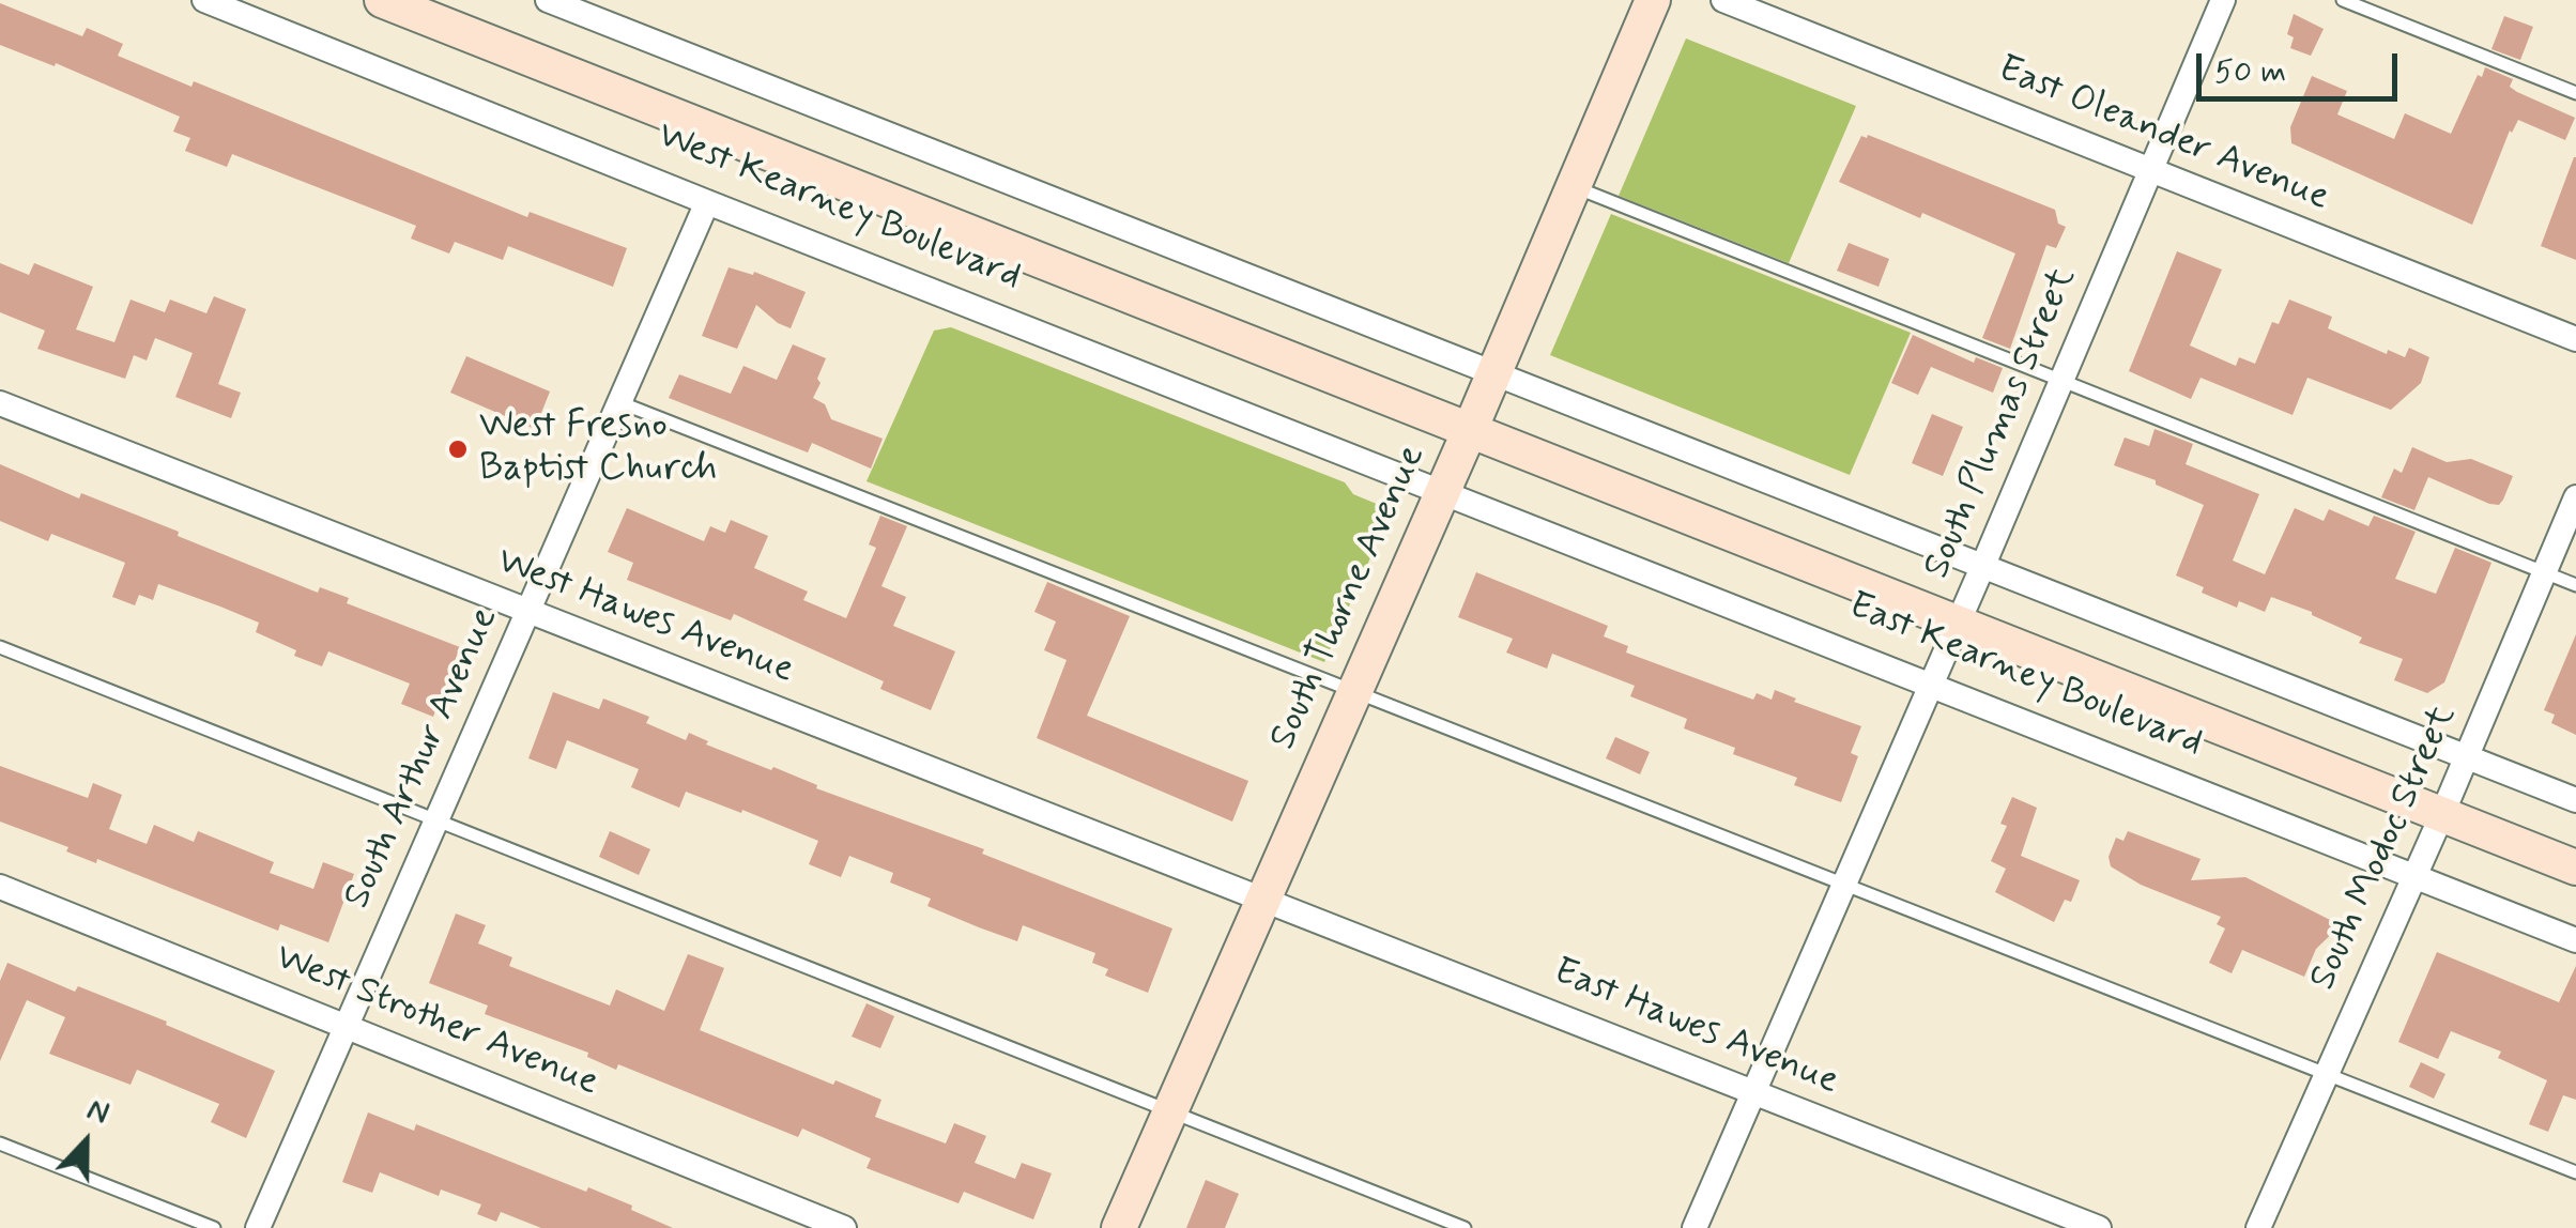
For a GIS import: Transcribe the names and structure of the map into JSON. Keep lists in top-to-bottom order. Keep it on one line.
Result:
{"streets":{"main road":["West Kearney Boulevard","South Thorne Avenue","East Kearney Boulevard"],"street":["East Oleander Avenue","South Plumas Street","West Hawes Avenue","South Arthur Avenue","South Modoc Street","West Strother Avenue","East Hawes Avenue"]},"crossings":[["East Oleander Avenue","South Plumas Street"],["West Kearney Boulevard","South Thorne Avenue"],["West Kearney Boulevard","East Kearney Boulevard"],["West Kearney Boulevard","South Arthur Avenue"],["South Plumas Street","East Kearney Boulevard"],["South Plumas Street","East Hawes Avenue"],["South Thorne Avenue","West Hawes Avenue"],["South Thorne Avenue","East Kearney Boulevard"],["South Thorne Avenue","East Hawes Avenue"],["West Hawes Avenue","South Arthur Avenue"],["West Hawes Avenue","East Hawes Avenue"],["East Kearney Boulevard","South Modoc Street"],["South Arthur Avenue","West Strother Avenue"]],"places":["West Fresno Baptist Church"],"scale_bar":"50 m","north":"top"}
